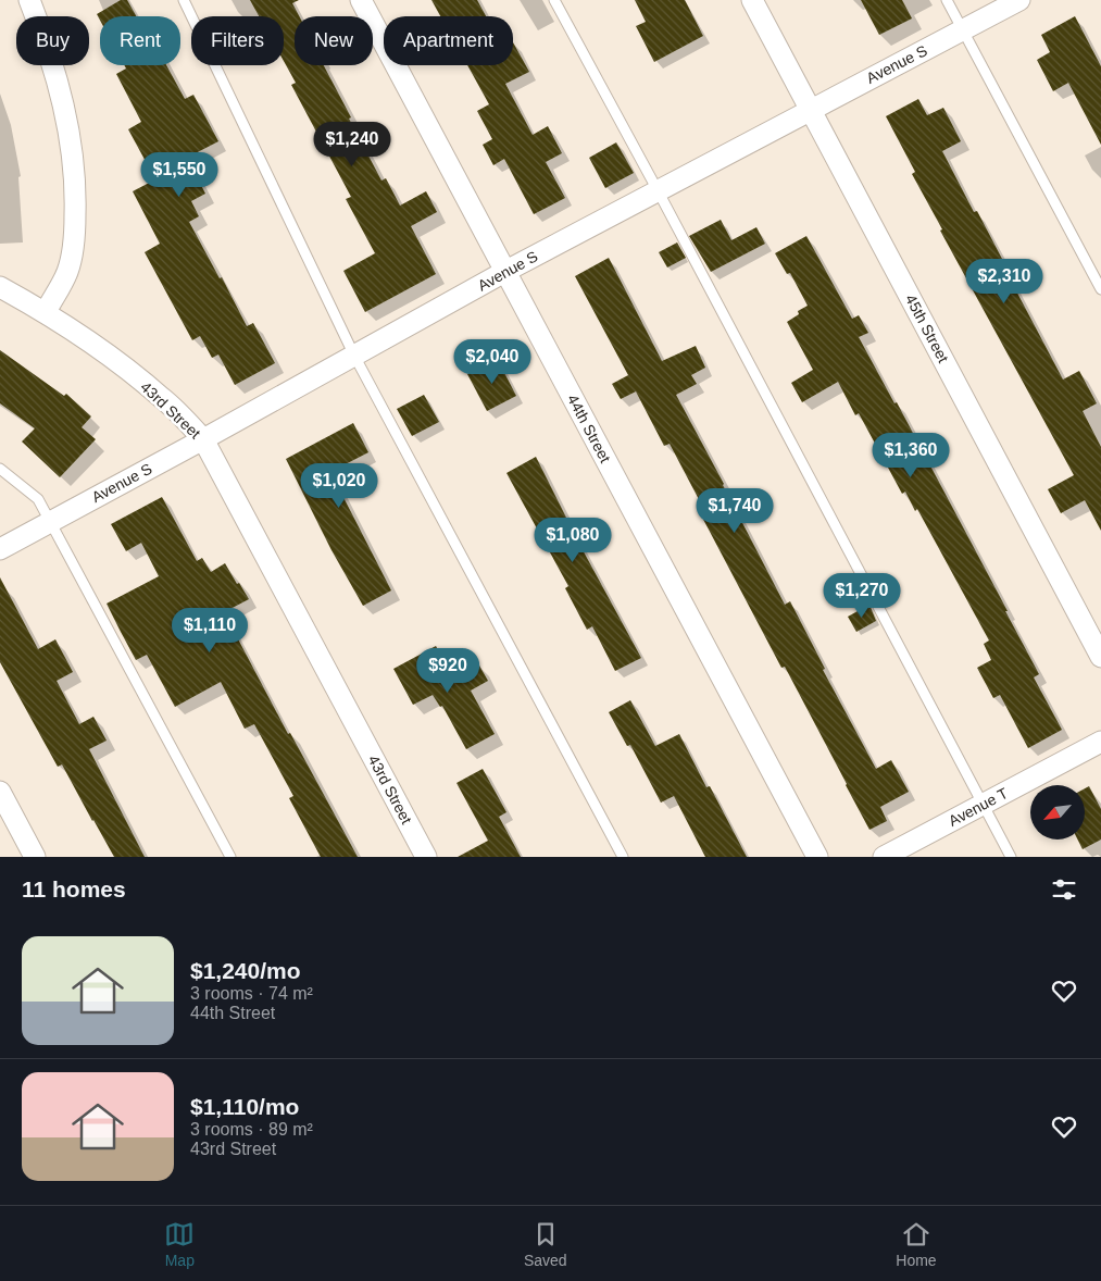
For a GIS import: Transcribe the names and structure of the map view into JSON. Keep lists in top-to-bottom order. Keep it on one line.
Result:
{"streets":{"street":["Avenue S","45th Street","43rd Street","44th Street","Avenue T"]},"crossings":[["Avenue S","45th Street"],["Avenue S","43rd Street"],["Avenue S","44th Street"]],"north":"bottom left","page":{"chip":["Buy","Rent","Filters","New","Apartment"],"price":["$1,240","$1,550","$2,310","$2,040","$1,360","$1,020","$1,740","$1,080","$1,270","$1,110","$920"],"heading":"11 homes","list":[{"name":"$1,240/mo","note":"3 rooms · 74 m² · 44th Street"},{"name":"$1,110/mo","note":"3 rooms · 89 m² · 43rd Street"}],"tabs":["Map","Saved","Home"]}}
